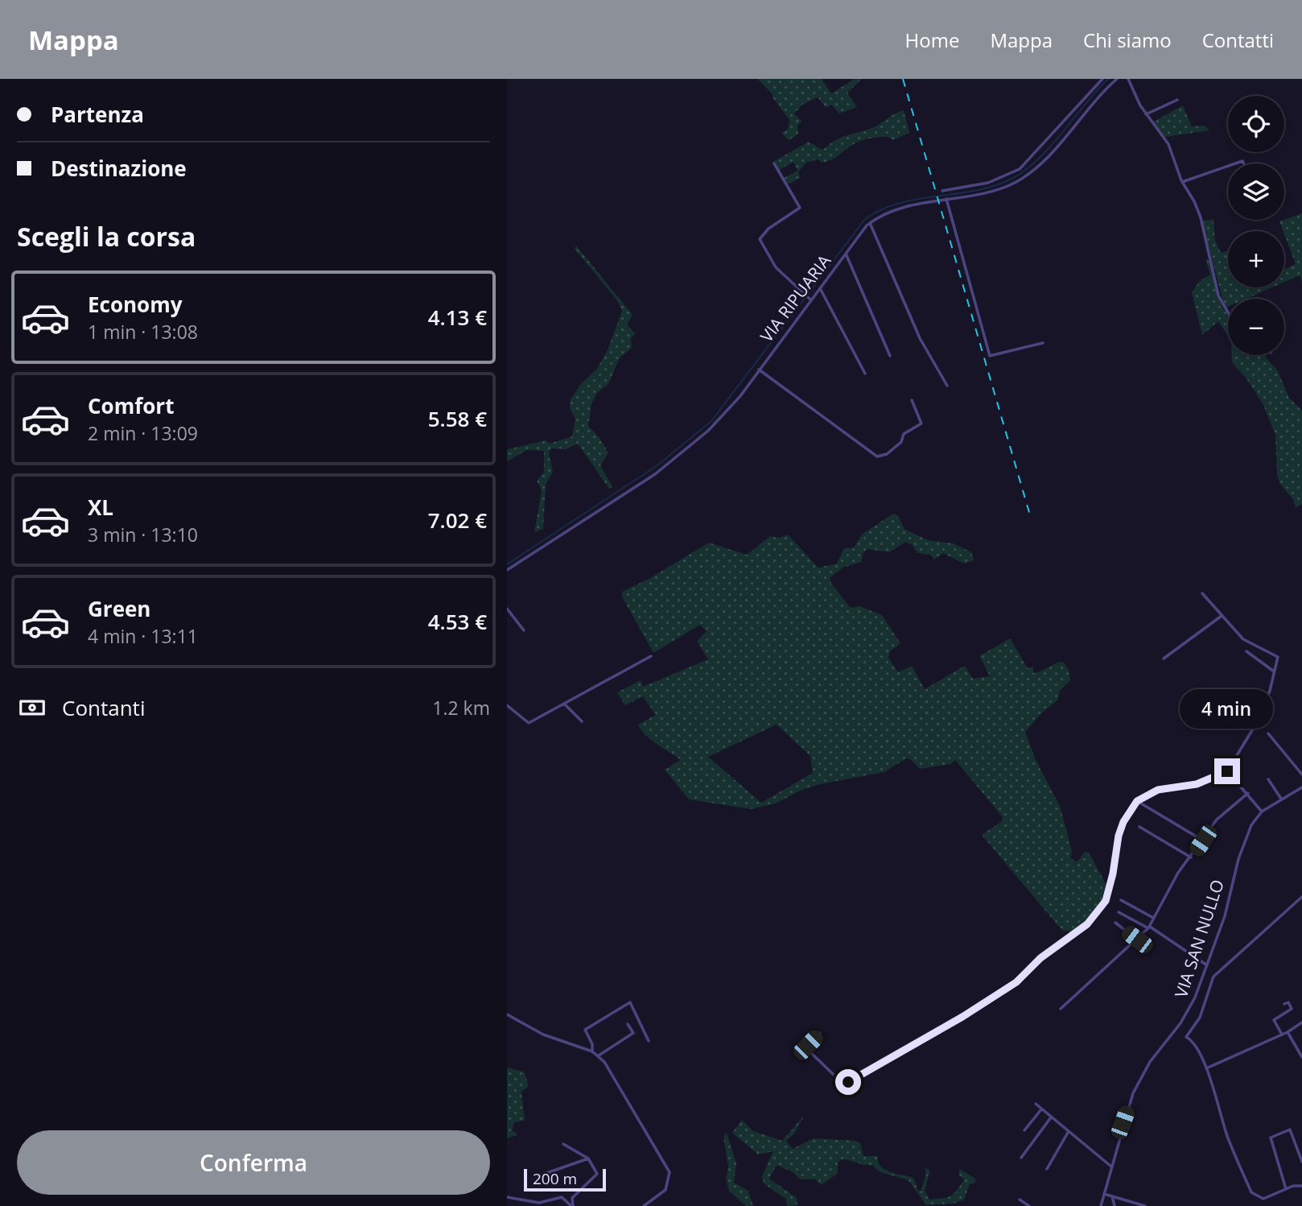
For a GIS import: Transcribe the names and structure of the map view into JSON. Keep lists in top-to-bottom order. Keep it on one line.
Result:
{"streets":{"street":["VIA RIPUARIA","VIA SAN NULLO"]},"scale_bar":"200 m","page":{"header":"Mappa","nav":["Home","Mappa","Chi siamo","Contatti"],"banner":["Partenza","Destinazione"],"map_buttons":["+","−"],"heading":"Scegli la corsa","list":[{"name":"Economy","note":"1 min · 13:08","value":"4.13 €"},{"name":"Comfort","note":"2 min · 13:09","value":"5.58 €"},{"name":"XL","note":"3 min · 13:10","value":"7.02 €"},{"name":"Green","note":"4 min · 13:11","value":"4.53 €"}],"pay":["Contanti","1.2 km"],"bubble":"4 min","buttons":"Conferma","scale":"200 m"}}
